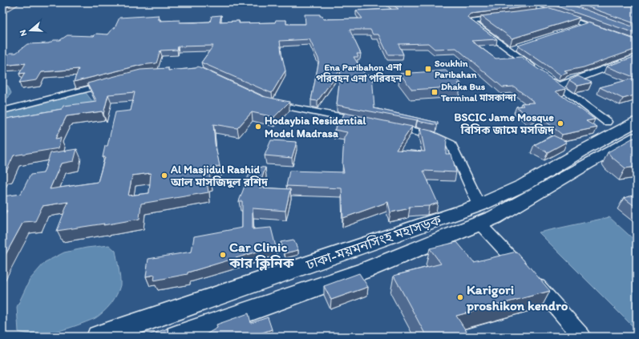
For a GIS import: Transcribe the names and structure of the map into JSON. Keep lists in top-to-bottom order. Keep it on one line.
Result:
{"streets":{"main road":["ঢাকা-ময়মনসিংহ মহাসড়ক"]},"places":{"transit":["Soukhin Paribahan","Ena Paribahon এনা পরিবহন এনা পরিবহন","Dhaka Bus Terminal মাসকান্দা"],"other":["BSCIC Jame Mosque বিসিক জামে মসজিদ","Hodaybia Residential Model Madrasa","Al Masjidul Rashid আল মাসজিদুল রশিদ","Car Clinic কার ক্লিনিক","Karigori proshikon kendro"]},"north":"left"}
